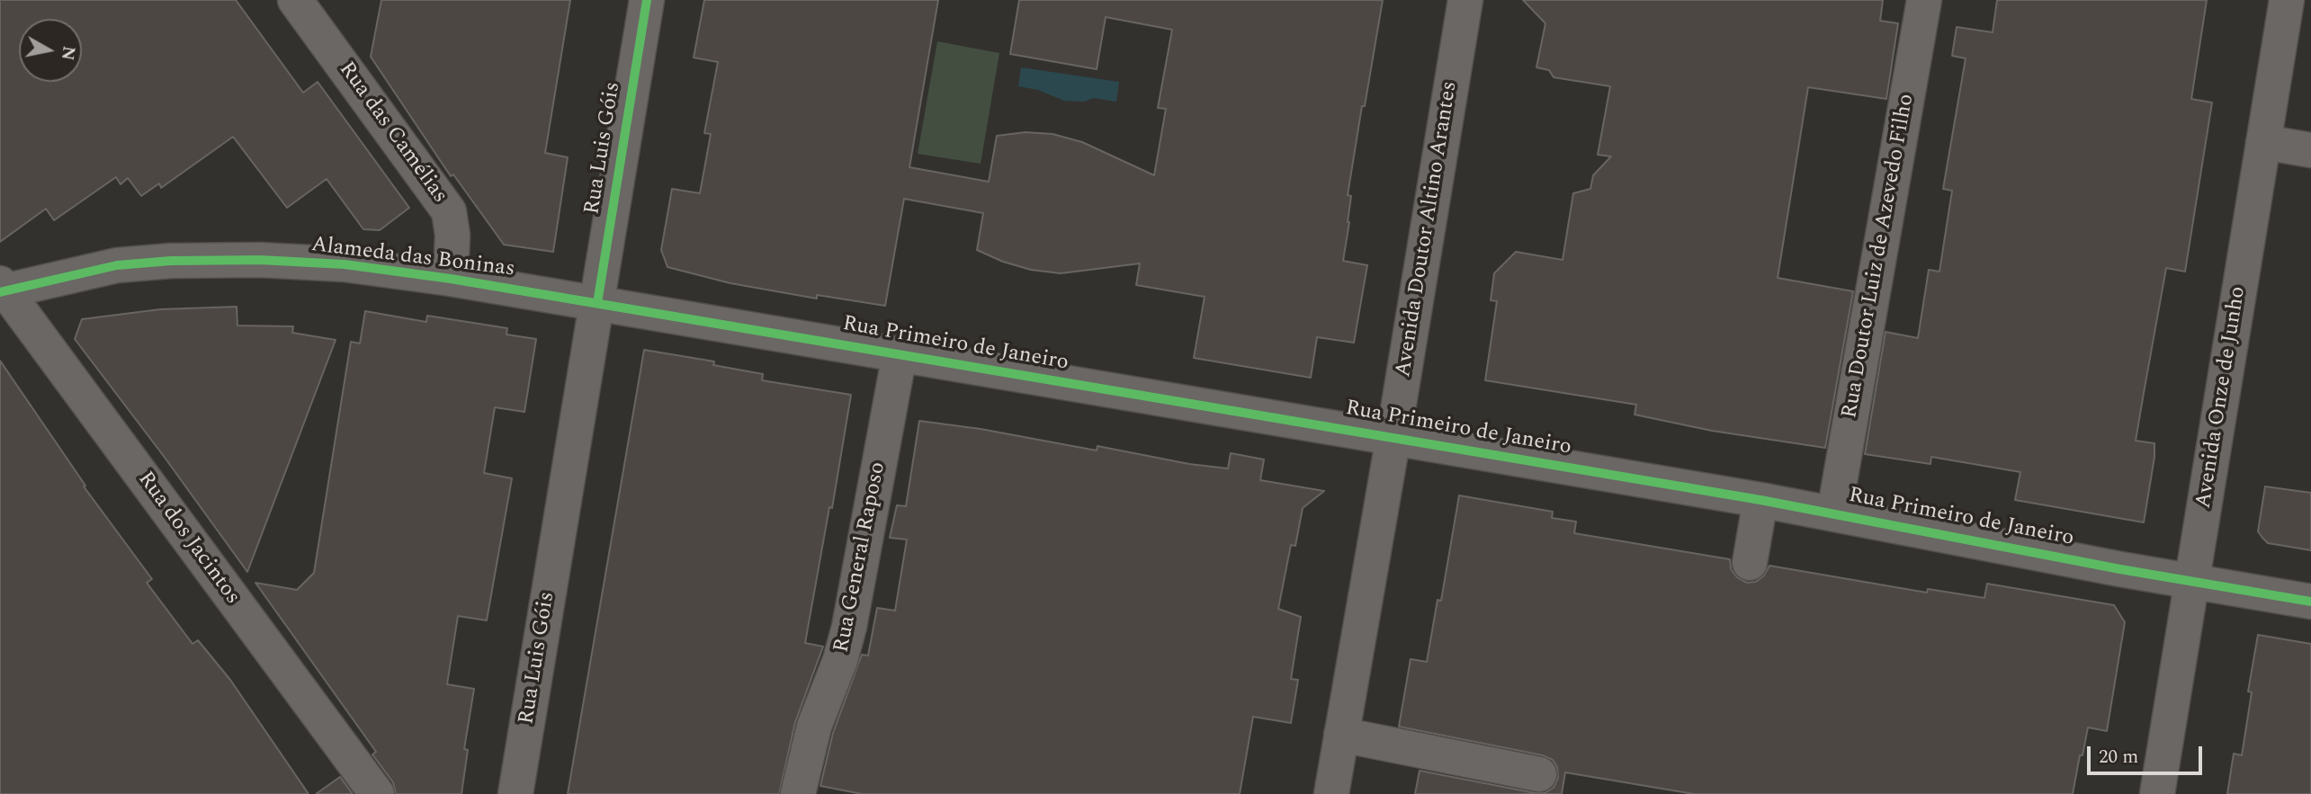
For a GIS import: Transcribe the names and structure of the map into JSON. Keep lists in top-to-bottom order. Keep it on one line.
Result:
{"streets":{"street":["Rua das Camélias","Rua Luis Góis","Avenida Doutor Altino Arantes","Rua Doutor Luiz de Azevedo Filho","Alameda das Boninas","Rua Primeiro de Janeiro","Avenida Onze de Junho","Rua dos Jacintos","Rua General Raposo"]},"crossings":[["Rua das Camélias","Alameda das Boninas"],["Rua Luis Góis","Alameda das Boninas"],["Rua Luis Góis","Rua Primeiro de Janeiro"],["Avenida Doutor Altino Arantes","Rua Primeiro de Janeiro"],["Rua Doutor Luiz de Azevedo Filho","Rua Primeiro de Janeiro"],["Alameda das Boninas","Rua Primeiro de Janeiro"],["Alameda das Boninas","Rua dos Jacintos"],["Rua Primeiro de Janeiro","Avenida Onze de Junho"],["Rua Primeiro de Janeiro","Rua General Raposo"]],"scale_bar":"20 m","north":"right"}
